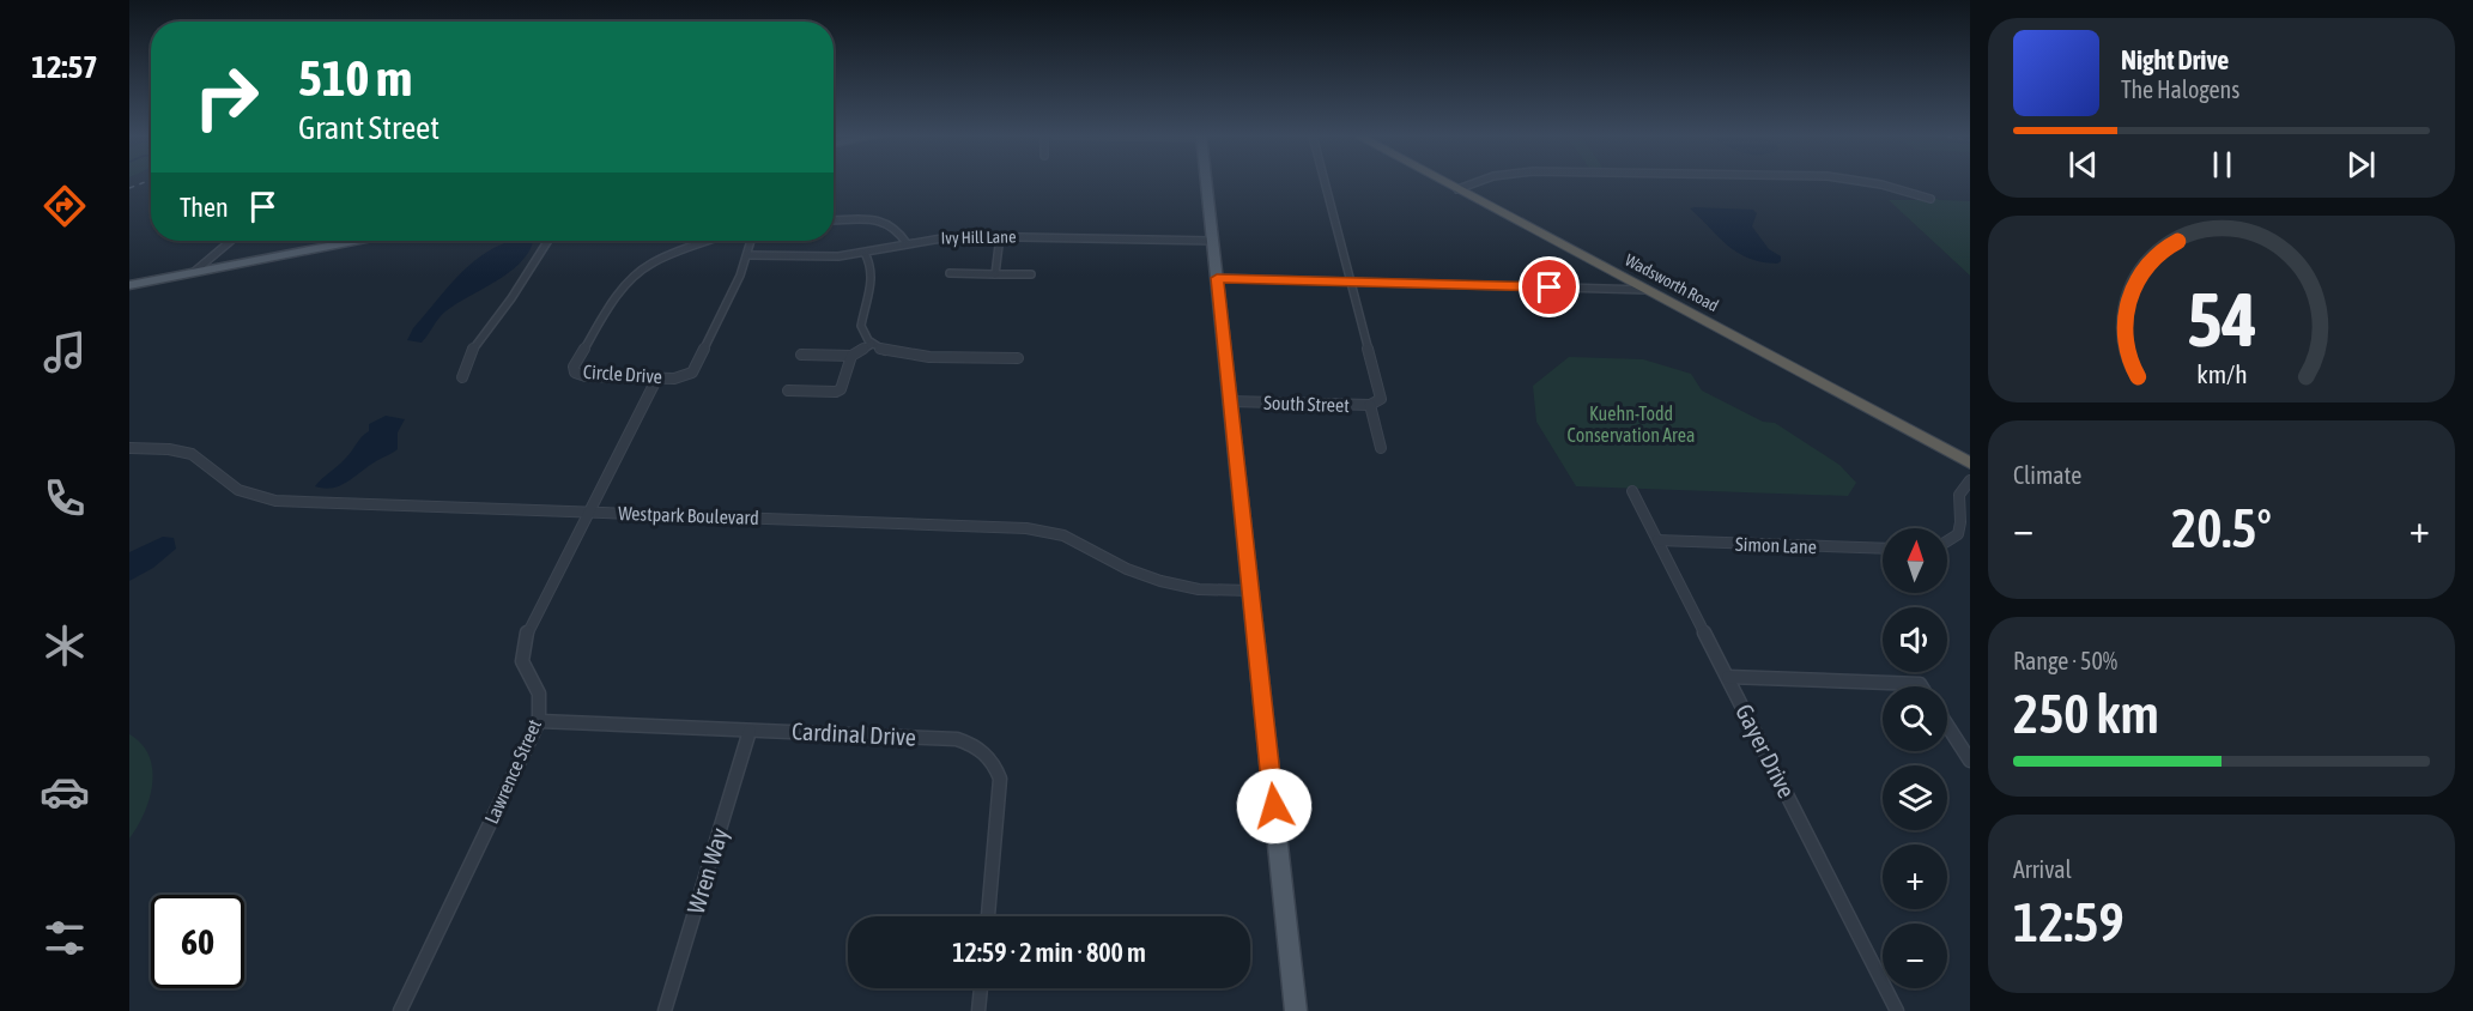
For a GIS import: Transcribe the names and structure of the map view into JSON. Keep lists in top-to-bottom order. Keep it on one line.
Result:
{"streets":{"highway":["Wadsworth Road"],"street":["Ivy Hill Lane","Circle Drive","South Street","Westpark Boulevard","Simon Lane","Cardinal Drive","Gayer Drive","Lawrence Street","Wren Way"]},"crossings":[["Ivy Hill Lane","Circle Drive"],["Circle Drive","Lawrence Street"],["Westpark Boulevard","Lawrence Street"],["Simon Lane","Gayer Drive"],["Cardinal Drive","Lawrence Street"],["Cardinal Drive","Wren Way"]],"parks":["Kuehn-Todd Conservation Area"],"north":"top","page":{"tabs":"12:57","turn":["510 m","Grant Street"],"song":["Night Drive","The Halogens"],"then":"Then","tile":["Climate",["Range · 50%","250 km"],["Arrival","12:59"]],"heat":["−","20.5°","+"],"map_buttons":["+","−"],"limit":"60","trip":"12:59 · 2 min · 800 m","gauge":["54","km/h"]}}
